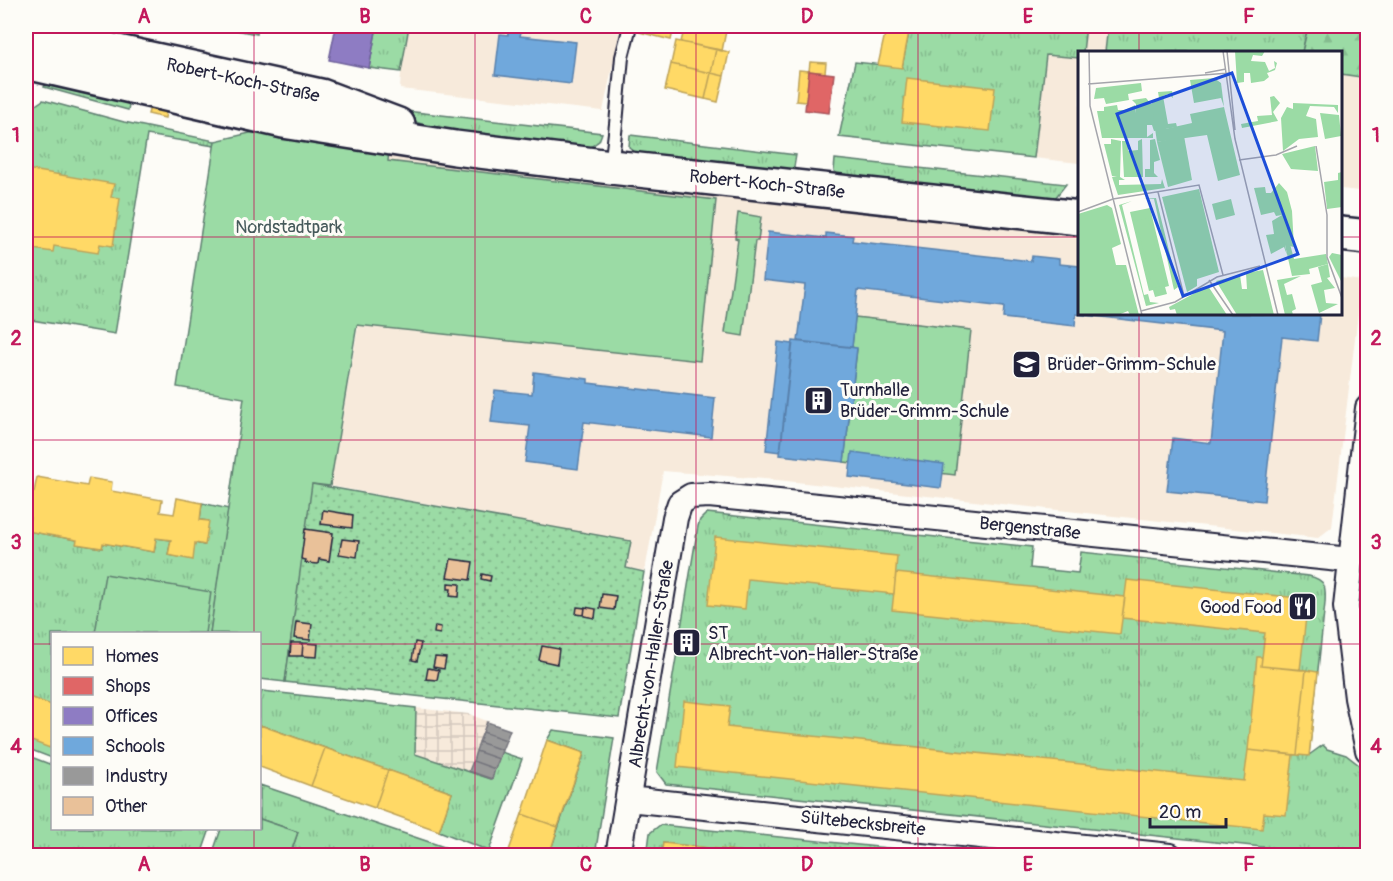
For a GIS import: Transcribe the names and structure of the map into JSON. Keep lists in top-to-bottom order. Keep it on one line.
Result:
{"streets":{"street":["Robert-Koch-Straße","Bergenstraße","Albrecht-von-Haller-Straße","Sültebecksbreite"]},"crossings":[["Bergenstraße","Albrecht-von-Haller-Straße"],["Albrecht-von-Haller-Straße","Sültebecksbreite"]],"parks":["Nordstadtpark"],"places":{"school or university":["Brüder-Grimm-Schule"],"building":["Turnhalle Brüder-Grimm-Schule","ST Albrecht-von-Haller-Straße"],"restaurant":["Good Food"]},"legend":["Homes","Shops","Offices","Schools","Industry","Other"],"scale_bar":"20 m","grid":{"columns":["A","B","C","D","E","F"],"rows":["1","2","3","4"]}}
